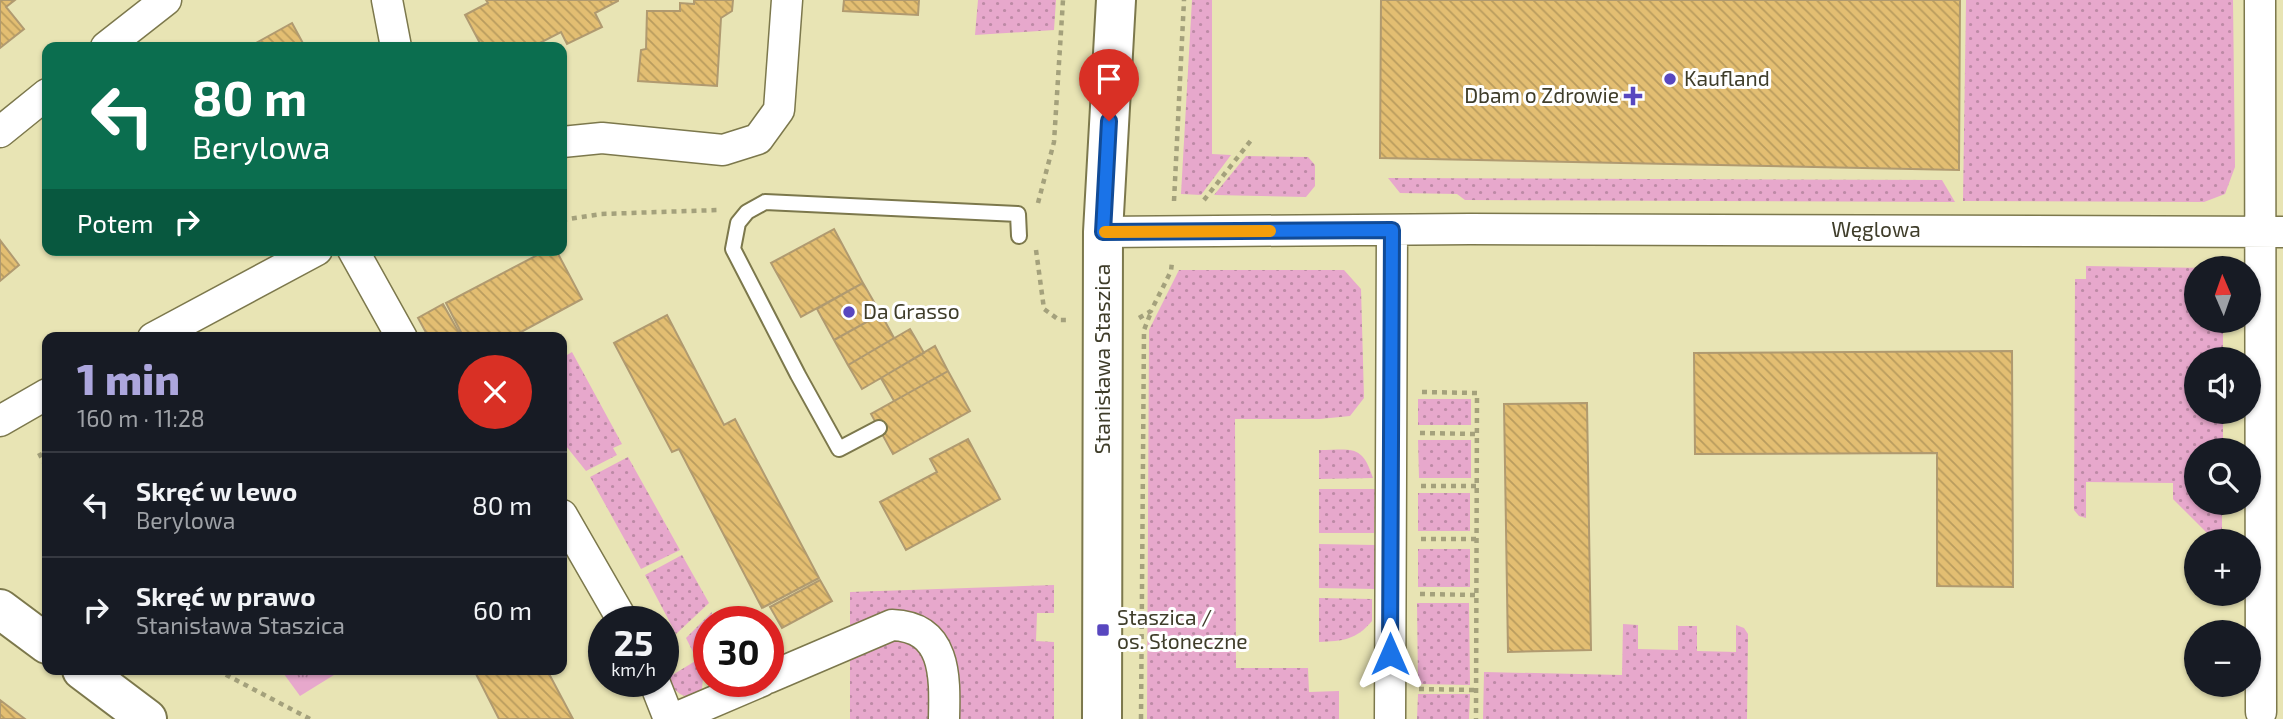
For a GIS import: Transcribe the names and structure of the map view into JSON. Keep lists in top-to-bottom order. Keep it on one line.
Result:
{"streets":{"street":["Węglowa","Stanisława Staszica"]},"crossings":[["Węglowa","Stanisława Staszica"]],"places":{"other":["Kaufland","Da Grasso"],"health":["Dbam o Zdrowie"],"transit":["Staszica / os. Słoneczne"]},"north":"top","page":{"turn":["80 m","Berylowa"],"then":"Potem","map_buttons":["+","−"],"heading":["1 min","160 m · 11:28"],"list":[{"name":"Skręć w lewo","note":"Berylowa","value":"80 m"},{"name":"Skręć w prawo","note":"Stanisława Staszica","value":"60 m"}],"speed":"25 km/h","limit":"30"}}
